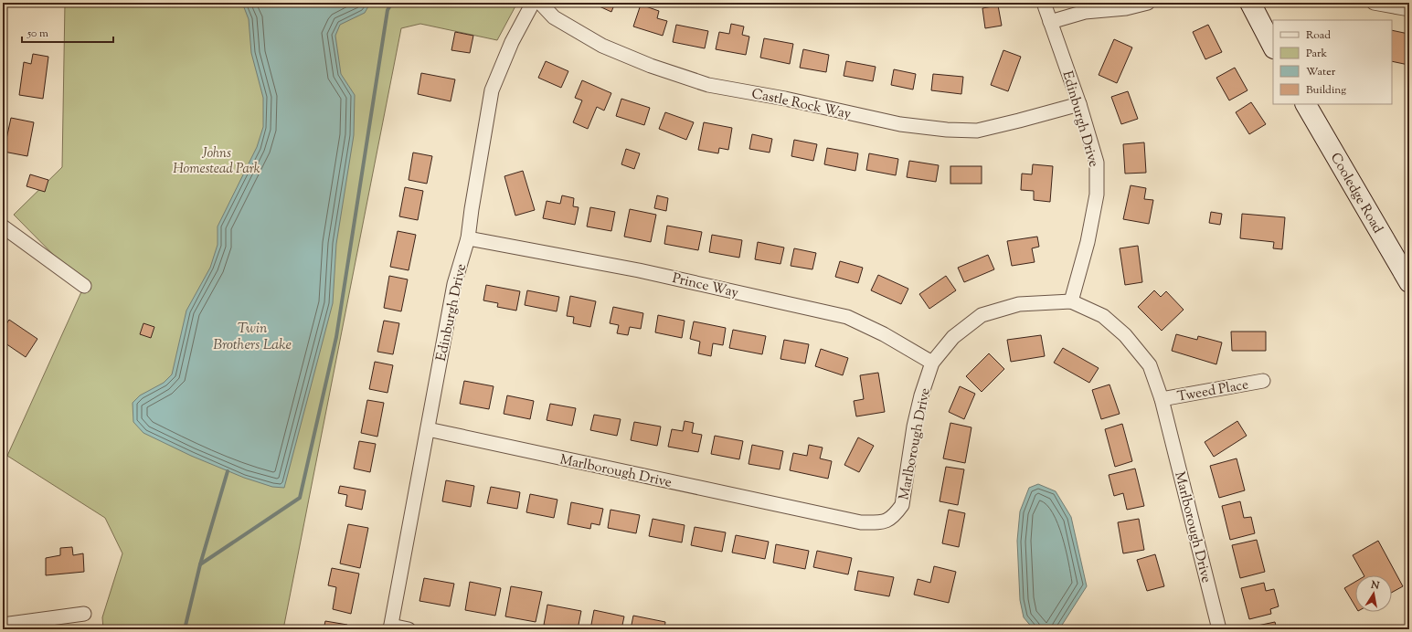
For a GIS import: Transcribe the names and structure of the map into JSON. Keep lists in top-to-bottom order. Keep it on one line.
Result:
{"streets":{"street":["Castle Rock Way","Edinburgh Drive","Cooledge Road","Prince Way","Tweed Place","Marlborough Drive"]},"crossings":[["Castle Rock Way","Edinburgh Drive"],["Edinburgh Drive","Prince Way"],["Edinburgh Drive","Marlborough Drive"],["Prince Way","Marlborough Drive"],["Tweed Place","Marlborough Drive"]],"water":["Twin Brothers Lake"],"parks":["Johns Homestead Park"],"legend":["Road","Park","Water","Building"],"scale_bar":"50 m","north":"top"}
